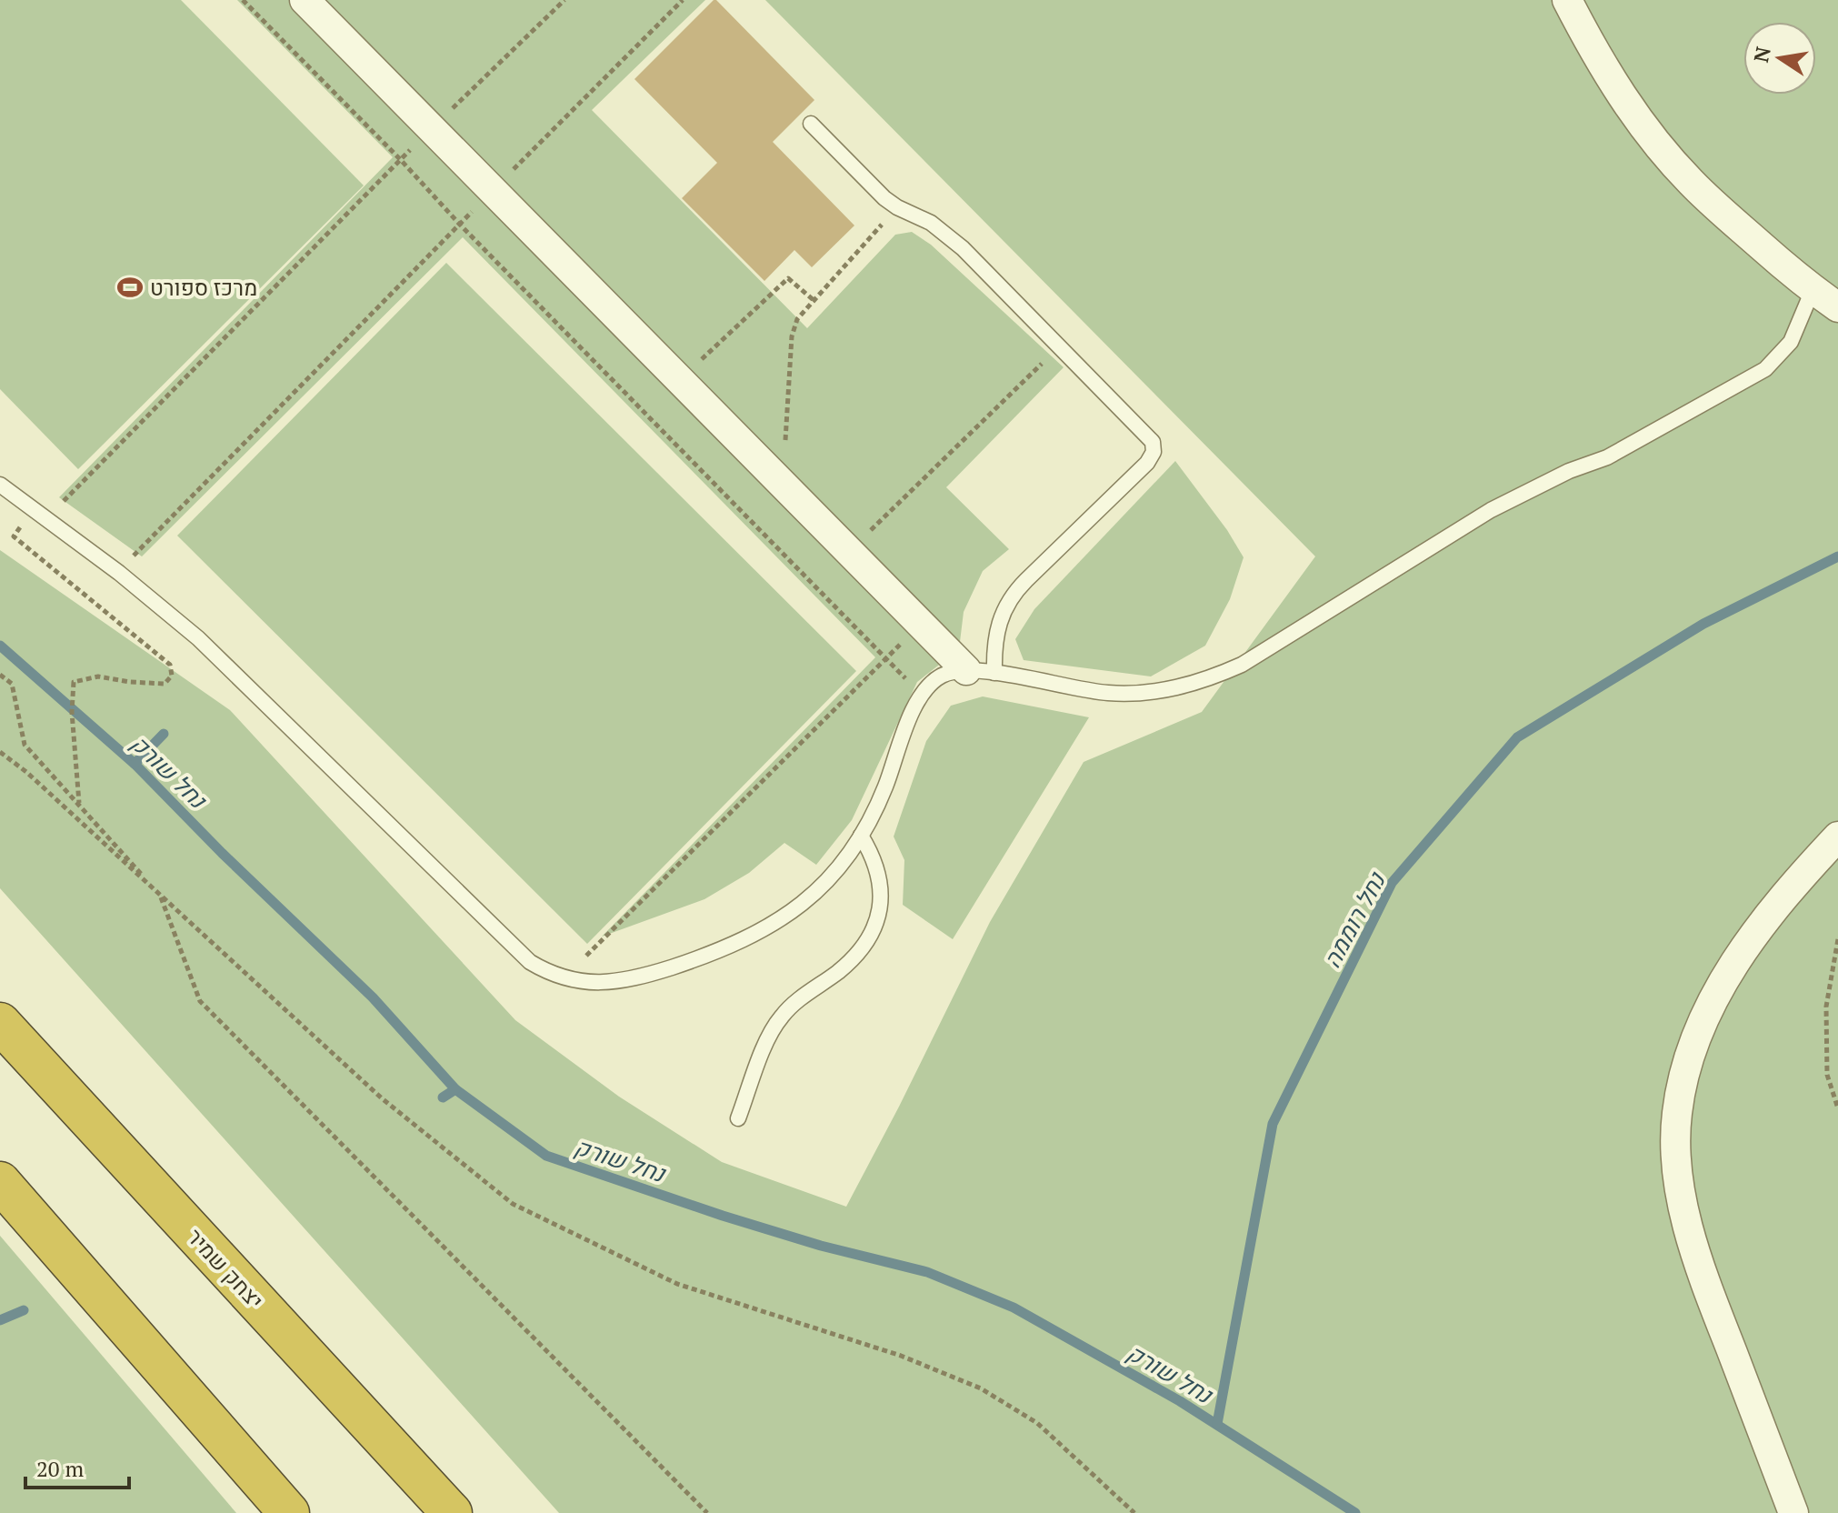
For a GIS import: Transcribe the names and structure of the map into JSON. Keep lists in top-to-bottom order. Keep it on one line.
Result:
{"streets":{"highway":["יצחק שמיר"]},"water":["נחל שורק","נחל רוממה"],"places":{"sports":["מרכז ספורט"]},"scale_bar":"20 m","north":"left"}
